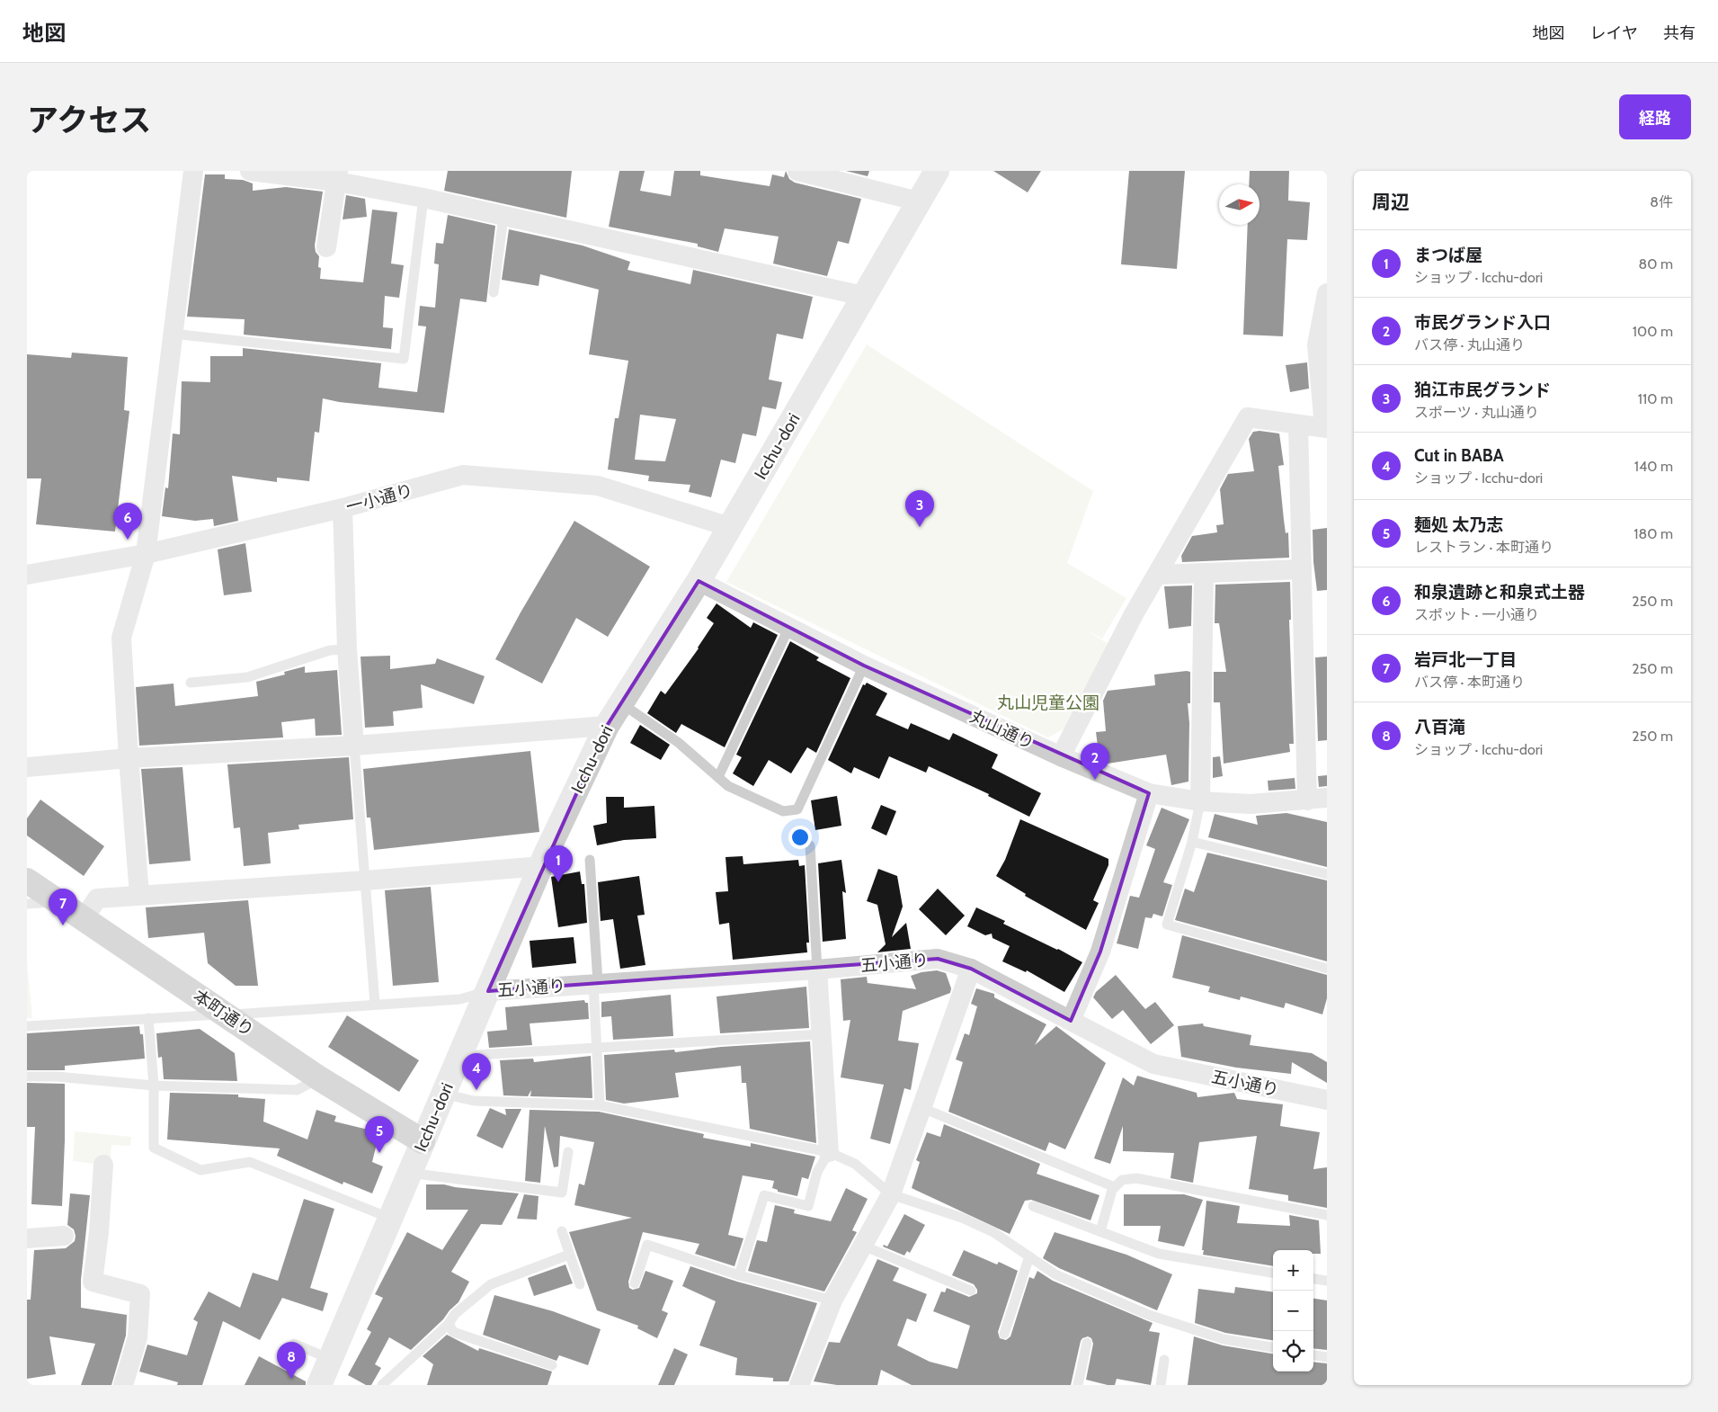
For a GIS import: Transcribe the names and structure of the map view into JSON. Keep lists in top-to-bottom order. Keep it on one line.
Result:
{"streets":{"main road":["本町通り"],"street":["Icchu-dori","一小通り","丸山通り","五小通り"]},"crossings":[["Icchu-dori","一小通り"],["Icchu-dori","丸山通り"],["Icchu-dori","五小通り"],["Icchu-dori","本町通り"]],"parks":["丸山児童公園"],"north":"right","page":{"header":"地図","nav":["地図","レイヤ","共有"],"title":"アクセス","buttons":"経路","heading":["周辺","8件"],"list":[{"mark":"1","name":"まつば屋","note":"ショップ · Icchu-dori","value":"80 m"},{"mark":"2","name":"市民グランド入口","note":"バス停 · 丸山通り","value":"100 m"},{"mark":"3","name":"狛江市民グランド","note":"スポーツ · 丸山通り","value":"110 m"},{"mark":"4","name":"Cut in BABA","note":"ショップ · Icchu-dori","value":"140 m"},{"mark":"5","name":"麺処 太乃志","note":"レストラン · 本町通り","value":"180 m"},{"mark":"6","name":"和泉遺跡と和泉式土器","note":"スポット · 一小通り","value":"250 m"},{"mark":"7","name":"岩戸北一丁目","note":"バス停 · 本町通り","value":"250 m"},{"mark":"8","name":"八百滝","note":"ショップ · Icchu-dori","value":"250 m"}],"pins":["3","6","2","1","7","4","5","8"],"map_buttons":["+","−"]}}
